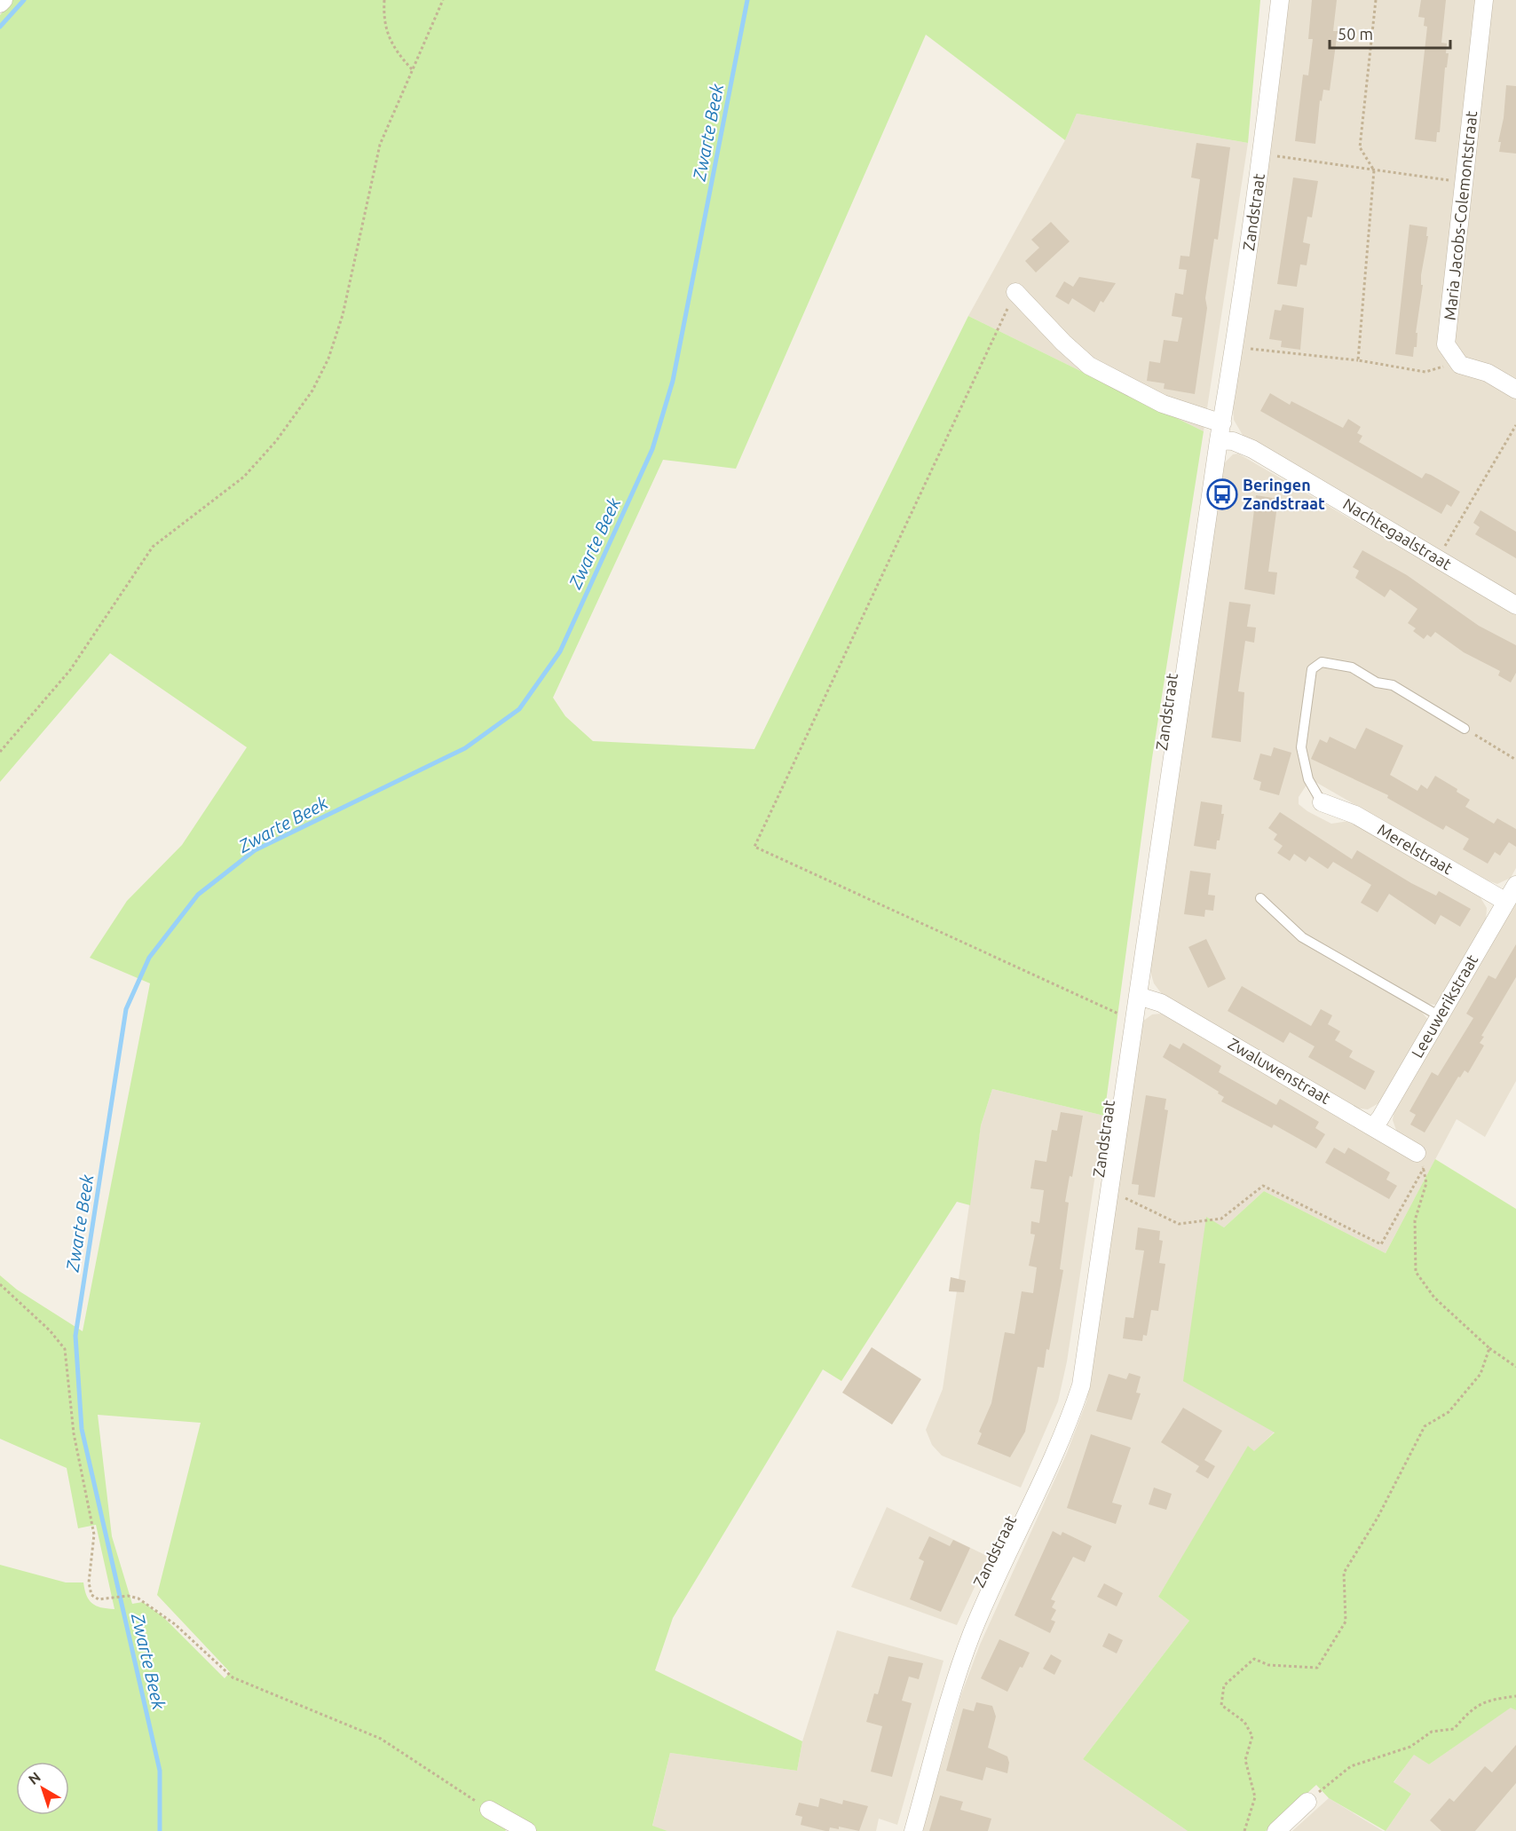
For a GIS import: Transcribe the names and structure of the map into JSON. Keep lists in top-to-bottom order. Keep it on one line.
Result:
{"streets":{"street":["Zandstraat","Maria Jacobs-Colemontstraat","Nachtegaalstraat","Merelstraat","Leeuwerikstraat","Zwaluwenstraat"]},"crossings":[["Zandstraat","Nachtegaalstraat"],["Zandstraat","Zwaluwenstraat"],["Merelstraat","Leeuwerikstraat"],["Leeuwerikstraat","Zwaluwenstraat"]],"water":["Zwarte Beek"],"places":{"bus stop":["Beringen Zandstraat"]},"scale_bar":"50 m","north":"top left"}
